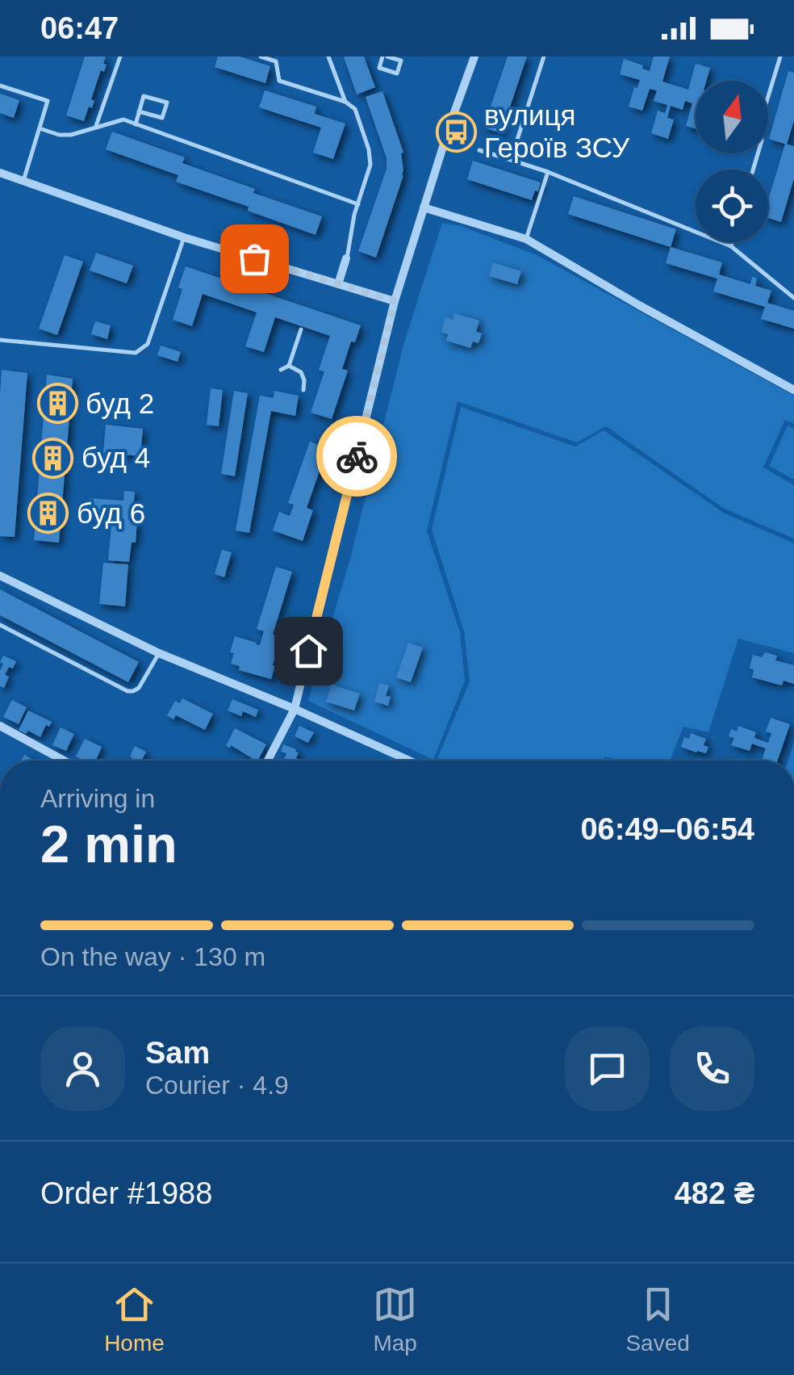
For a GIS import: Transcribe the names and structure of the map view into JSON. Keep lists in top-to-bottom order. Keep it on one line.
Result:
{"places":{"bus stop":["вулиця Героїв ЗСУ"],"building":["буд 2","буд 4","буд 6"]},"north":"top","page":{"status":"06:47","heading":["2 min","Arriving in","06:49–06:54"],"panel":["Sam","Courier · 4.9","Order #1988","482 ₴"],"bar":"On the way · 130 m","tabs":["Home","Map","Saved"]}}
